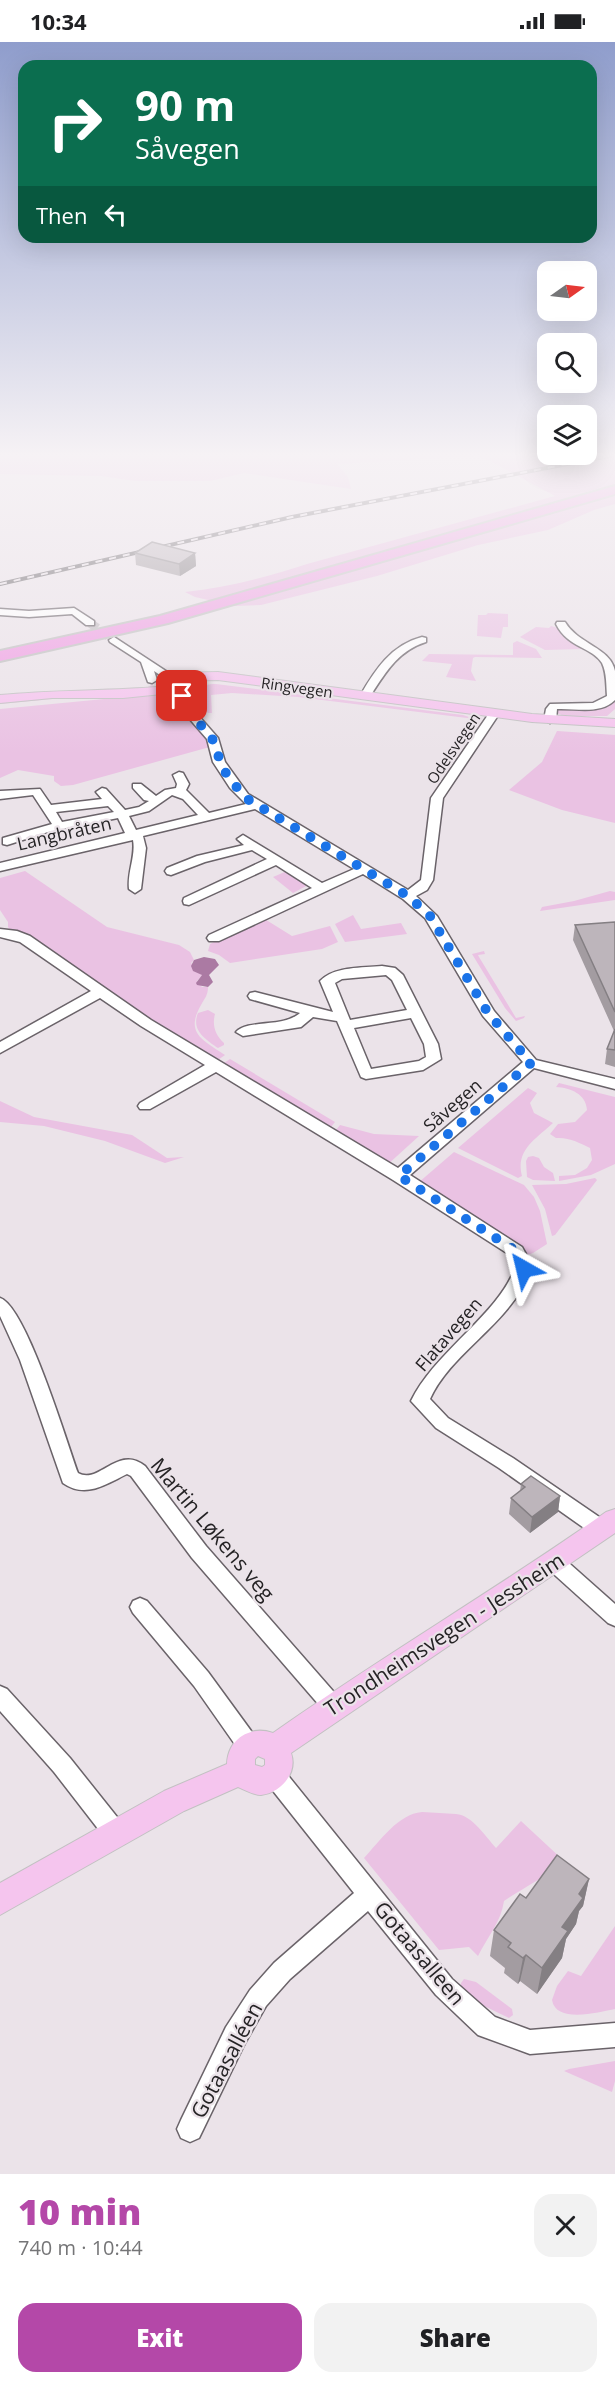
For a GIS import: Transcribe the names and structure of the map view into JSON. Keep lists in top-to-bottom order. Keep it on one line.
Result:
{"streets":{"main road":["Ringvegen","Trondheimsvegen - Jessheim"],"street":["Odelsvegen","Langbråten","Såvegen","Flatavegen","Martin Løkens veg","Gotaasalleen","Gotaasalléen"]},"crossings":[["Ringvegen","Odelsvegen"],["Såvegen","Flatavegen"],["Flatavegen","Trondheimsvegen - Jessheim"],["Martin Løkens veg","Trondheimsvegen - Jessheim"],["Trondheimsvegen - Jessheim","Gotaasalleen"],["Gotaasalleen","Gotaasalléen"]],"north":"right","page":{"status":"10:34","turn":["90 m","Såvegen"],"then":"Then","heading":["10 min","740 m · 10:44"],"buttons":["Exit","Share"]}}
